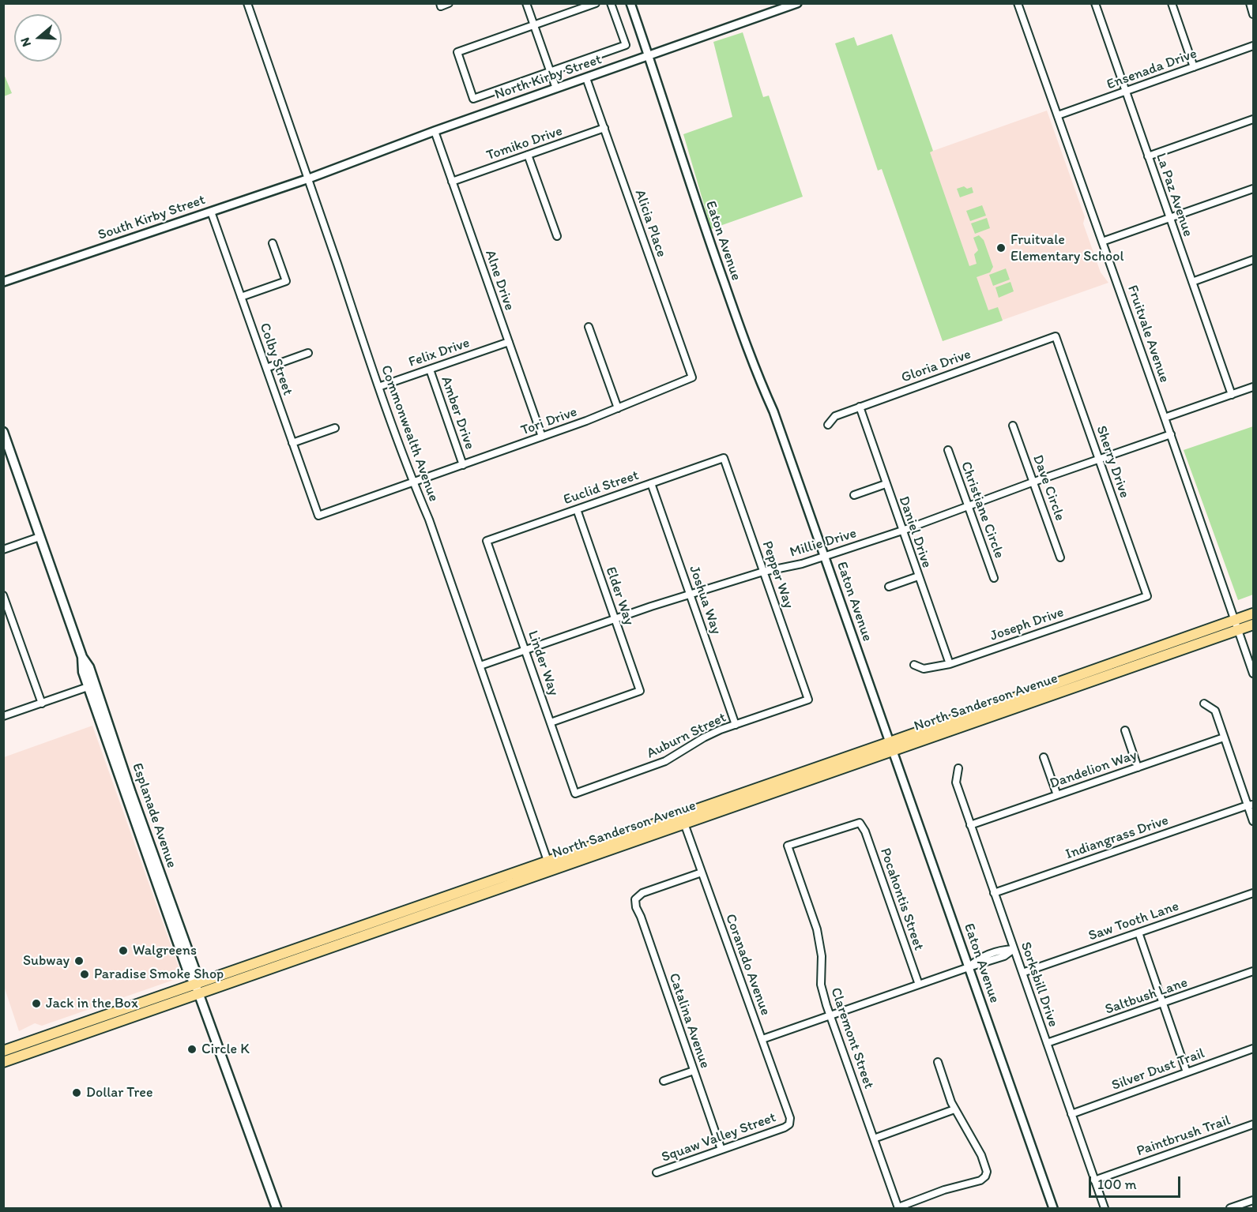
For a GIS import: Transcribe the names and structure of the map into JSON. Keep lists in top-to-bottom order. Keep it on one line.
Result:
{"streets":{"highway":["North Sanderson Avenue"],"main road":["Esplanade Avenue"],"street":["Ensenada Drive","North Kirby Street","Tomiko Drive","La Paz Avenue","South Kirby Street","Alicia Place","Eaton Avenue","Alne Drive","Fruitvale Avenue","Felix Drive","Colby Street","Gloria Drive","Amber Drive","Tori Drive","Commonwealth Avenue","Sherry Drive","Euclid Street","Dave Circle","Christiane Circle","Daniel Drive","Millie Drive","Pepper Way","Elder Way","Joshua Way","Joseph Drive","Linder Way","Auburn Street","Dandelion Way","Indiangrass Drive","Pocahontis Street","Saw Tooth Lane","Coranado Avenue","Sorksbill Drive","Saltbush Lane","Catalina Avenue","Claremont Street","Silver Dust Trail","Paintbrush Trail","Squaw Valley Street"]},"crossings":[["Ensenada Drive","La Paz Avenue"],["Ensenada Drive","Fruitvale Avenue"],["North Kirby Street","South Kirby Street"],["North Kirby Street","Alicia Place"],["North Kirby Street","Eaton Avenue"],["North Kirby Street","Alne Drive"],["North Kirby Street","Commonwealth Avenue"],["Tomiko Drive","Alicia Place"],["Tomiko Drive","Alne Drive"],["South Kirby Street","Colby Street"],["South Kirby Street","Commonwealth Avenue"],["Alicia Place","Tori Drive"],["Eaton Avenue","Millie Drive"],["Eaton Avenue","North Sanderson Avenue"],["Alne Drive","Felix Drive"],["Alne Drive","Tori Drive"],["Fruitvale Avenue","Millie Drive"],["Fruitvale Avenue","North Sanderson Avenue"],["Felix Drive","Amber Drive"],["Felix Drive","Commonwealth Avenue"],["Colby Street","Tori Drive"],["Gloria Drive","Sherry Drive"],["Gloria Drive","Daniel Drive"],["Amber Drive","Tori Drive"],["Tori Drive","Commonwealth Avenue"],["Commonwealth Avenue","Millie Drive"],["Commonwealth Avenue","North Sanderson Avenue"],["Sherry Drive","Millie Drive"],["Sherry Drive","Joseph Drive"],["Euclid Street","Pepper Way"],["Euclid Street","Elder Way"],["Euclid Street","Joshua Way"],["Euclid Street","Linder Way"],["Dave Circle","Millie Drive"],["Christiane Circle","Millie Drive"],["Daniel Drive","Millie Drive"],["Daniel Drive","Joseph Drive"],["Millie Drive","Pepper Way"],["Millie Drive","Elder Way"],["Millie Drive","Joshua Way"],["Millie Drive","Linder Way"],["Pepper Way","Auburn Street"],["Elder Way","Linder Way"],["Joshua Way","Auburn Street"],["Linder Way","Auburn Street"],["North Sanderson Avenue","Esplanade Avenue"],["North Sanderson Avenue","Coranado Avenue"],["Dandelion Way","Sorksbill Drive"],["Indiangrass Drive","Sorksbill Drive"],["Pocahontis Street","Claremont Street"],["Saw Tooth Lane","Sorksbill Drive"],["Coranado Avenue","Catalina Avenue"],["Coranado Avenue","Squaw Valley Street"],["Sorksbill Drive","Saltbush Lane"],["Sorksbill Drive","Silver Dust Trail"],["Sorksbill Drive","Paintbrush Trail"],["Catalina Avenue","Squaw Valley Street"]],"places":["Fruitvale Elementary School","Walgreens","Subway","Paradise Smoke Shop","Jack in the Box","Circle K","Dollar Tree"],"scale_bar":"100 m","north":"left"}
